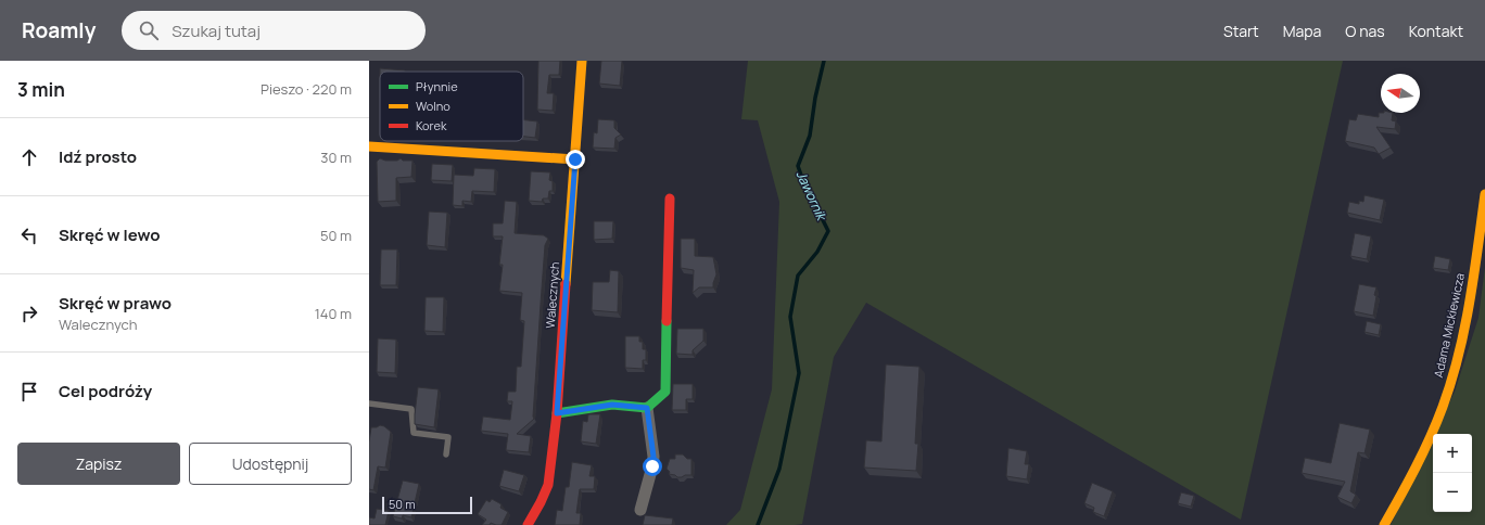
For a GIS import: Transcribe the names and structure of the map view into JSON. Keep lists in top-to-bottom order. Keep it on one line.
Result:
{"streets":{"street":["Walecznych","Adama Mickiewicza"]},"water":["Jawornik"],"legend":["Płynnie","Wolno","Korek"],"scale_bar":"50 m","north":"left","page":{"header":"Roamly","search":"Szukaj tutaj","nav":["Start","Mapa","O nas","Kontakt"],"heading":["3 min","Pieszo · 220 m"],"list":[["Idź prosto","30 m"],["Skręć w lewo","50 m"],["Skręć w prawo","Walecznych","140 m"],"Cel podróży"],"buttons":["Zapisz","Udostępnij"],"map_buttons":["+","−"],"scale":"50 m"}}
